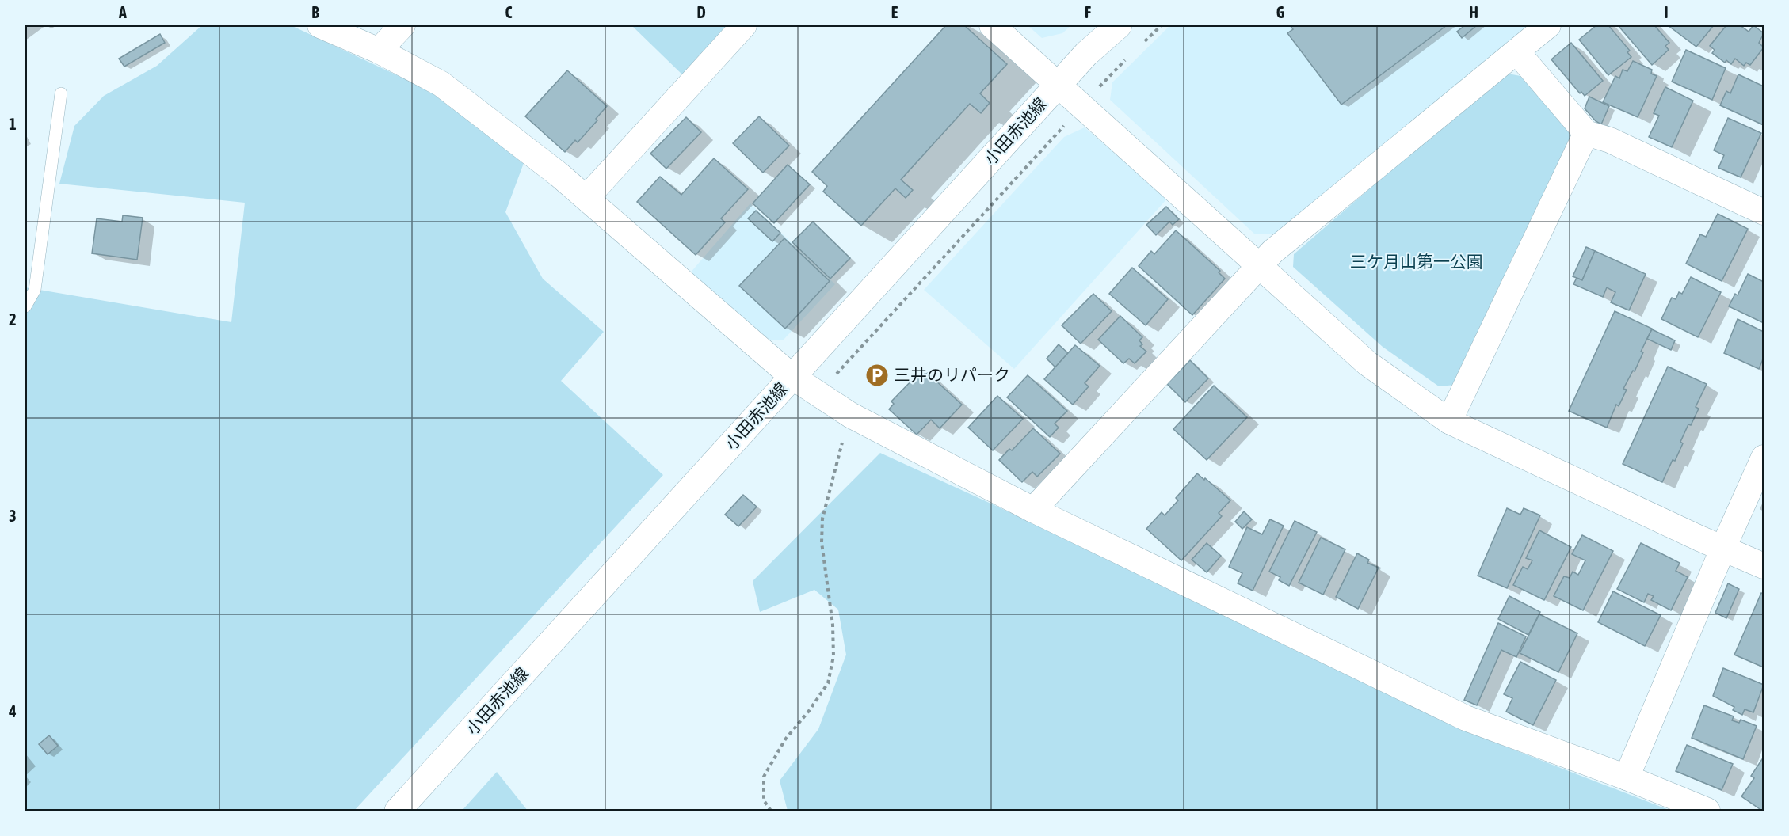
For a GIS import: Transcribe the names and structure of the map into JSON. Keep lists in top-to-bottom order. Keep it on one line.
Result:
{"streets":{"street":["小田赤池線"]},"parks":["三ケ月山第一公園"],"places":{"parking":["三井のリパーク"]},"grid":{"columns":["A","B","C","D","E","F","G","H","I"],"rows":["1","2","3","4"]}}
